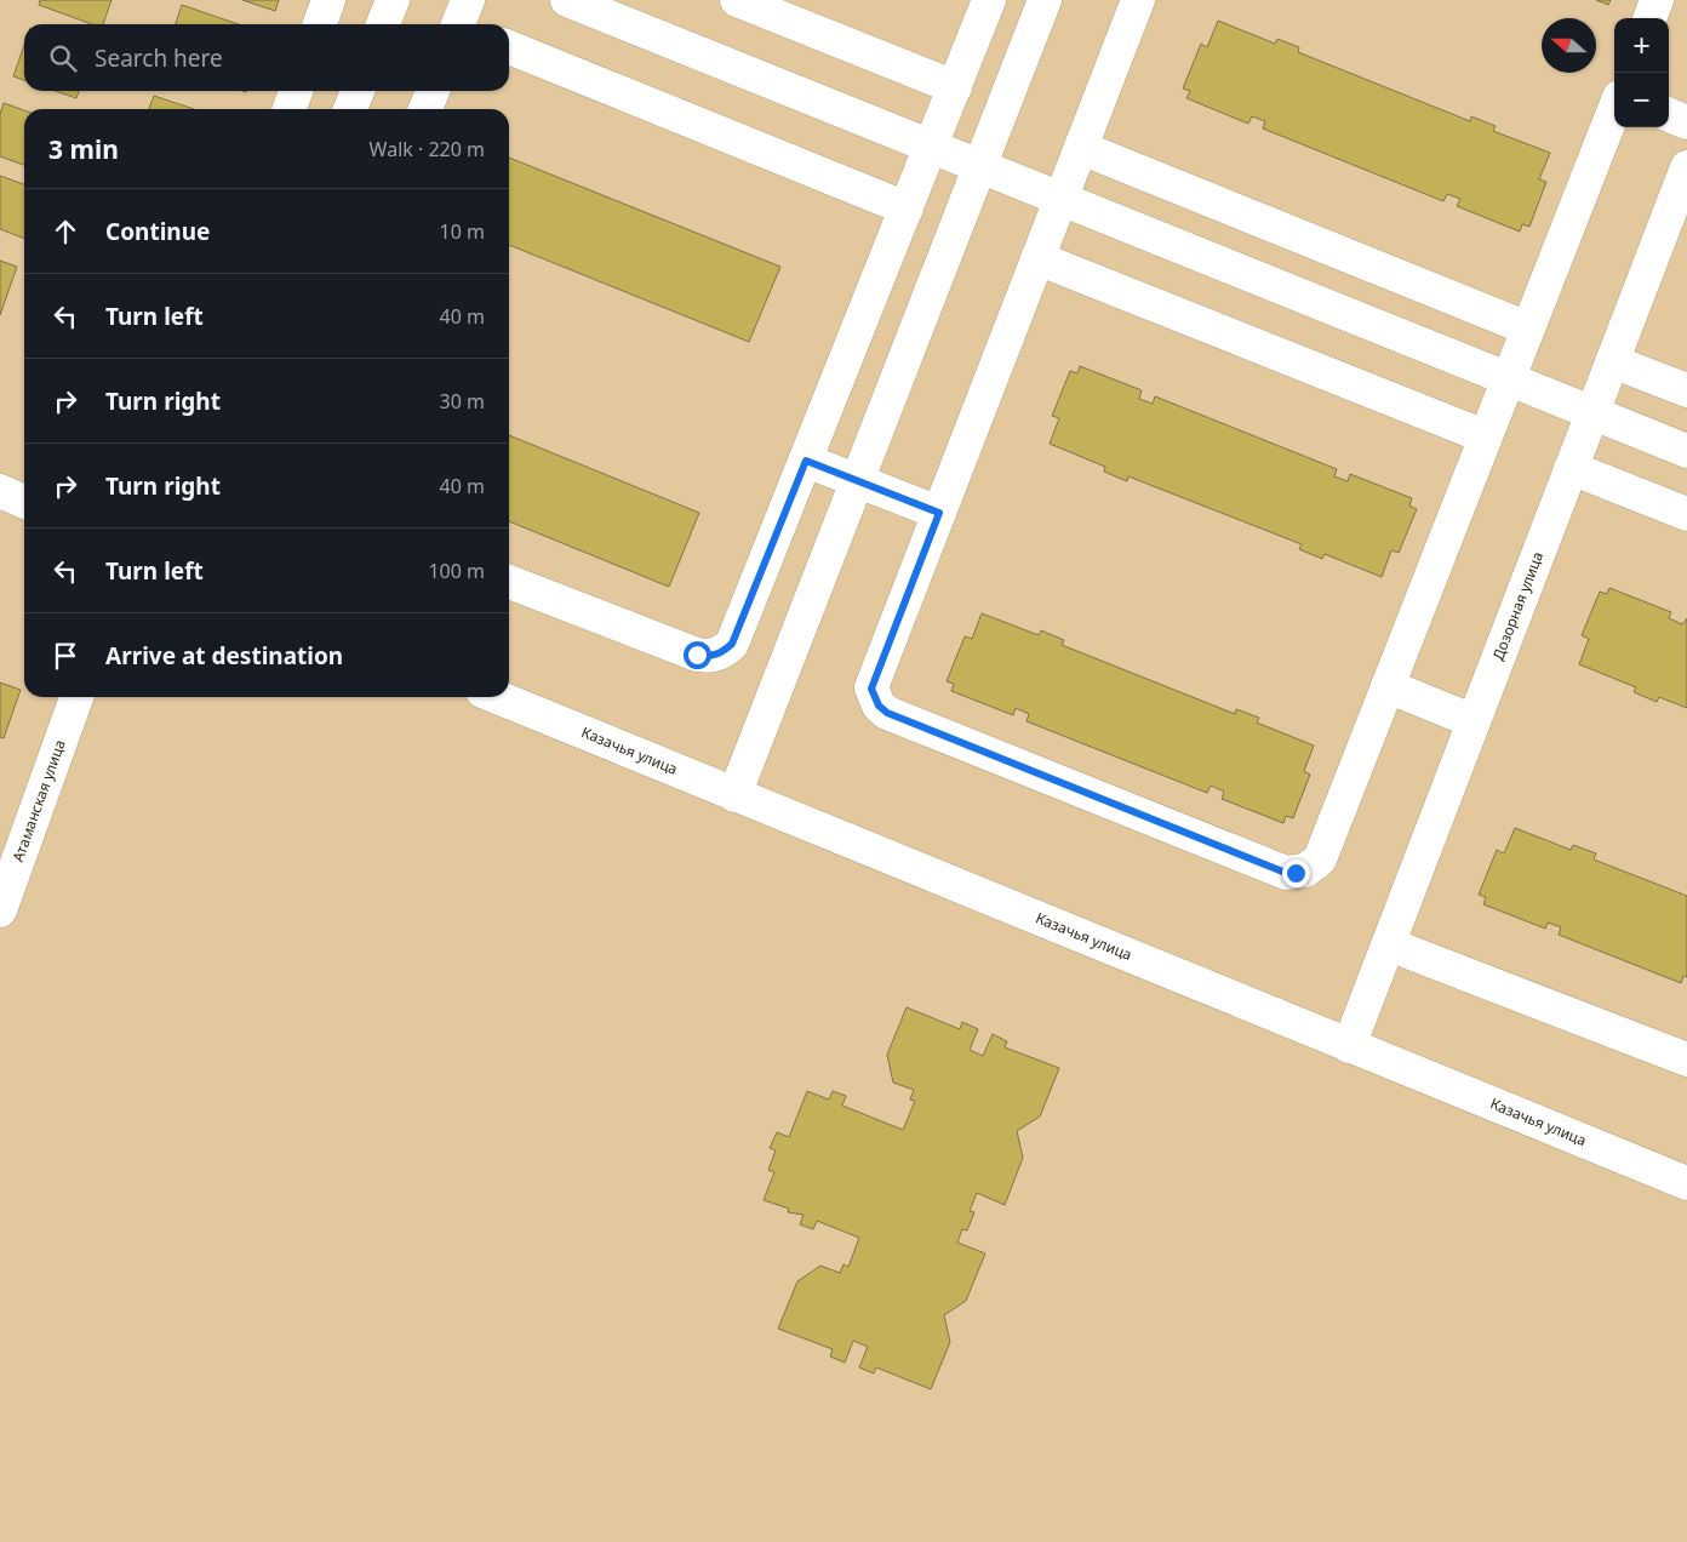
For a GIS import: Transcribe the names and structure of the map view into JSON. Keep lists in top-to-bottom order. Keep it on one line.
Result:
{"streets":{"street":["Дозорная улица","Казачья улица","Атаманская улица"]},"crossings":[["Дозорная улица","Казачья улица"]],"north":"left","page":{"map_buttons":["+","−"],"search":"Search here","heading":["3 min","Walk · 220 m"],"list":[["Continue","10 m"],["Turn left","40 m"],["Turn right","30 m"],["Turn right","40 m"],["Turn left","100 m"],"Arrive at destination"]}}
